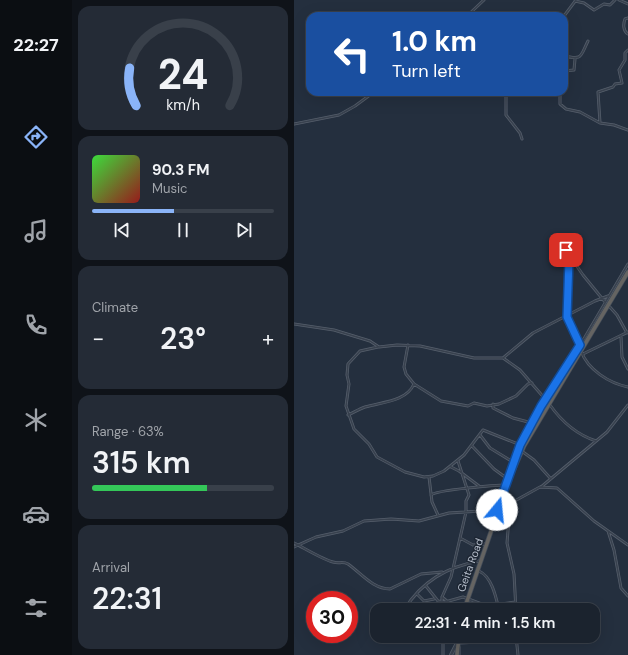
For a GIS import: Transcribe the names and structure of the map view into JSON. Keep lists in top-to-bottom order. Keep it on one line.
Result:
{"streets":{"highway":["Geita Road"]},"page":{"tabs":"22:27","turn":["1.0 km","Turn left"],"song":["90.3 FM","Music"],"tile":["Climate",["Range · 63%","315 km"],["Arrival","22:31"]],"heat":["−","23°","+"],"limit":"30","trip":"22:31 · 4 min · 1.5 km","gauge":["24","km/h"]}}
